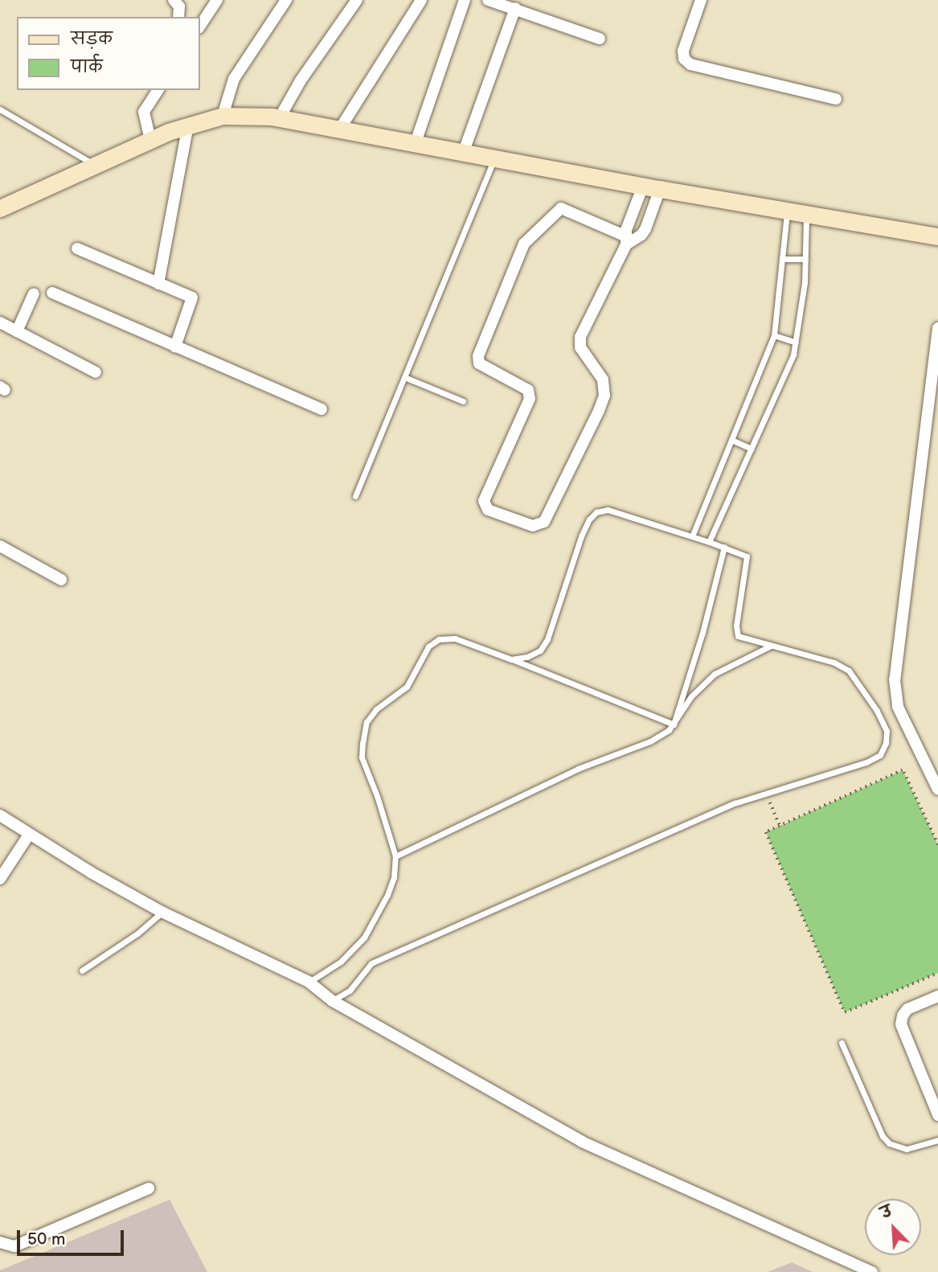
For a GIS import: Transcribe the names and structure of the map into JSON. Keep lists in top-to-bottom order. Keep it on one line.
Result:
{"legend":["सड़क","पार्क"],"scale_bar":"50 m","north":"top left"}
